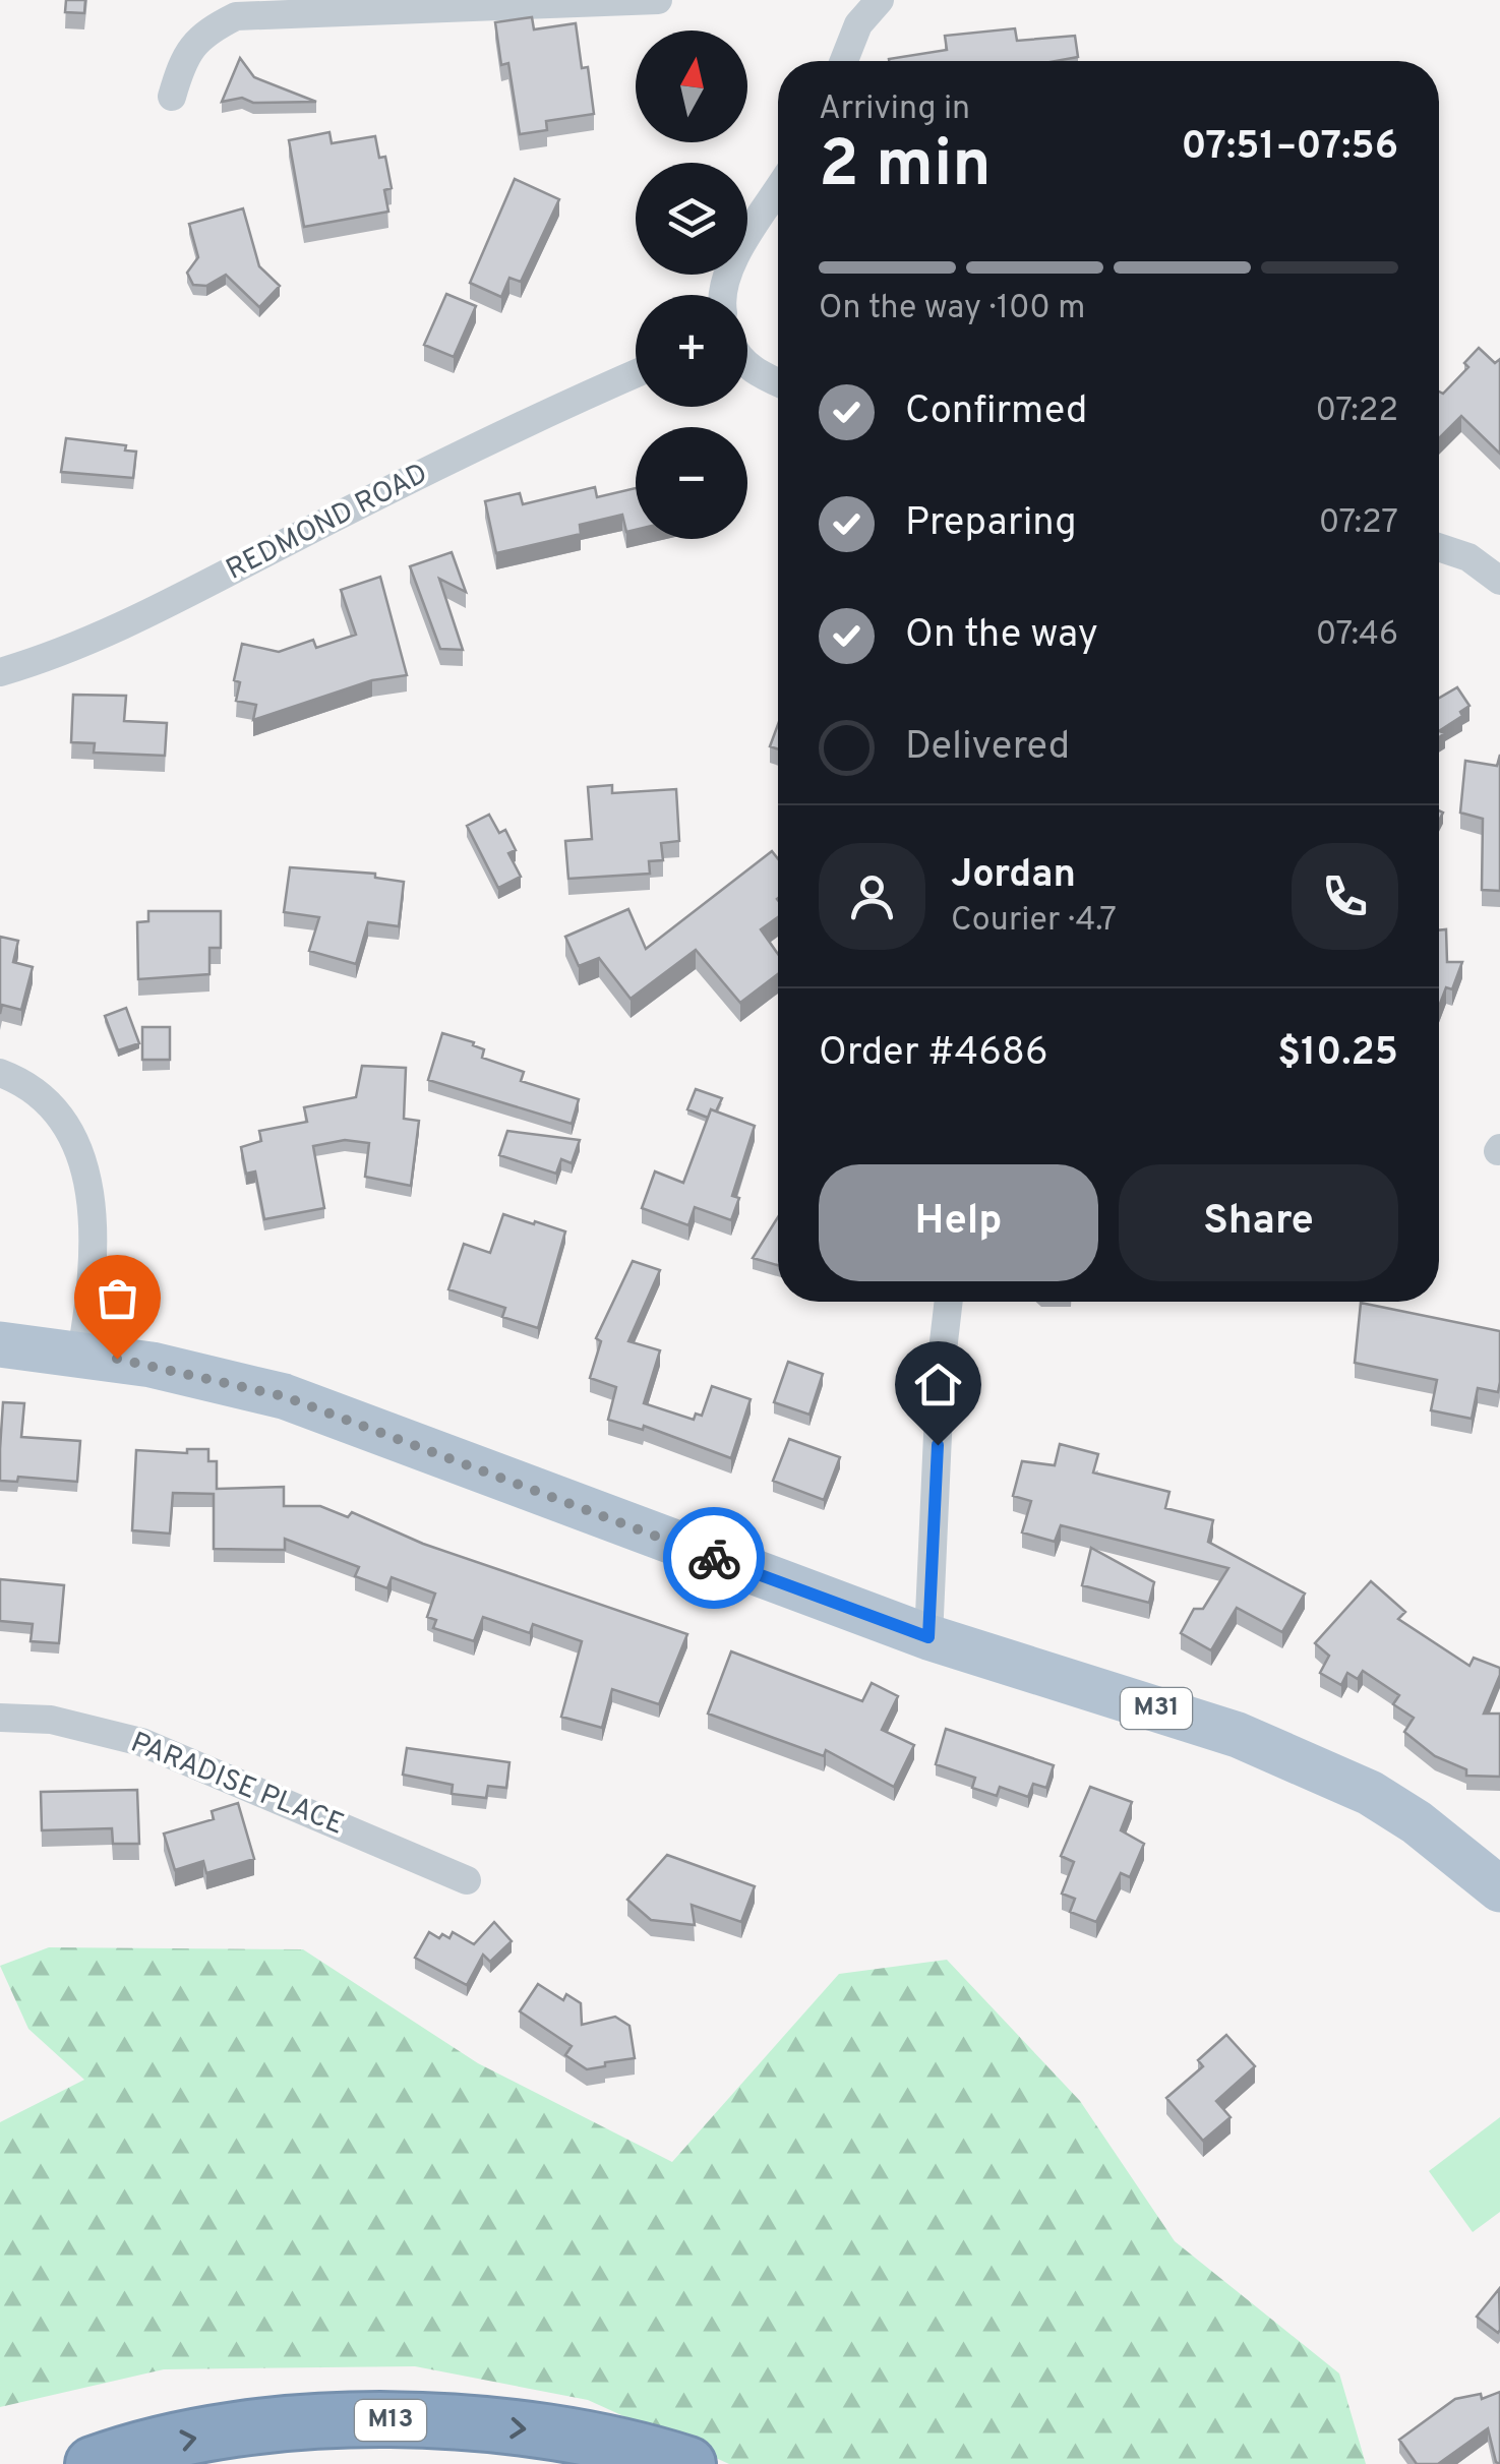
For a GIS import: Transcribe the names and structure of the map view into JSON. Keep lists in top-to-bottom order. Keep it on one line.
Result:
{"streets":{"highway":["M13"],"main road":["M31"],"street":["REDMOND ROAD","PARADISE PLACE"]},"north":"top","page":{"map_buttons":["+","−"],"heading":["2 min","Arriving in","07:51–07:56"],"panel":["Jordan","Courier · 4.7","Order #4686","$10.25"],"bar":"On the way · 100 m","list":[["Confirmed","07:22"],["Preparing","07:27"],["On the way","07:46"],"Delivered"],"buttons":["Help","Share"]}}
